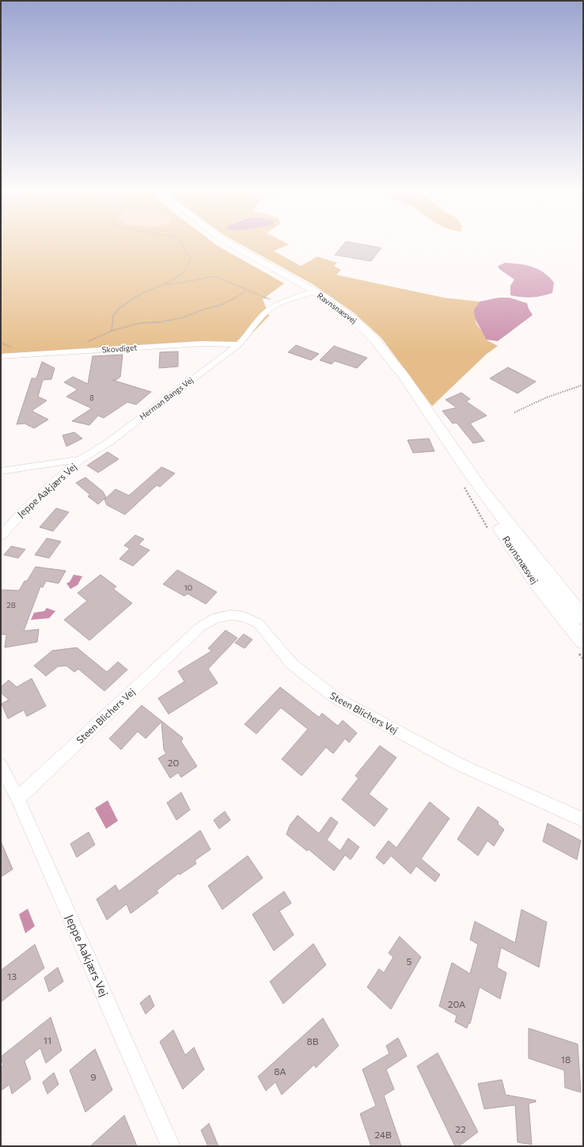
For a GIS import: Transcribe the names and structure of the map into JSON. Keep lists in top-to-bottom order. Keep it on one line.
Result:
{"streets":{"main road":["Ravnsnæsvej"],"street":["Skovdiget","Herman Bangs Vej","Jeppe Aakjærs Vej","Steen Blichers Vej"]},"crossings":[["Ravnsnæsvej","Herman Bangs Vej"],["Skovdiget","Herman Bangs Vej"],["Herman Bangs Vej","Jeppe Aakjærs Vej"],["Jeppe Aakjærs Vej","Steen Blichers Vej"]],"house_numbers":["8","10","28","20","5","13","20A","11","8B","18","8A","9","22","24B"]}
